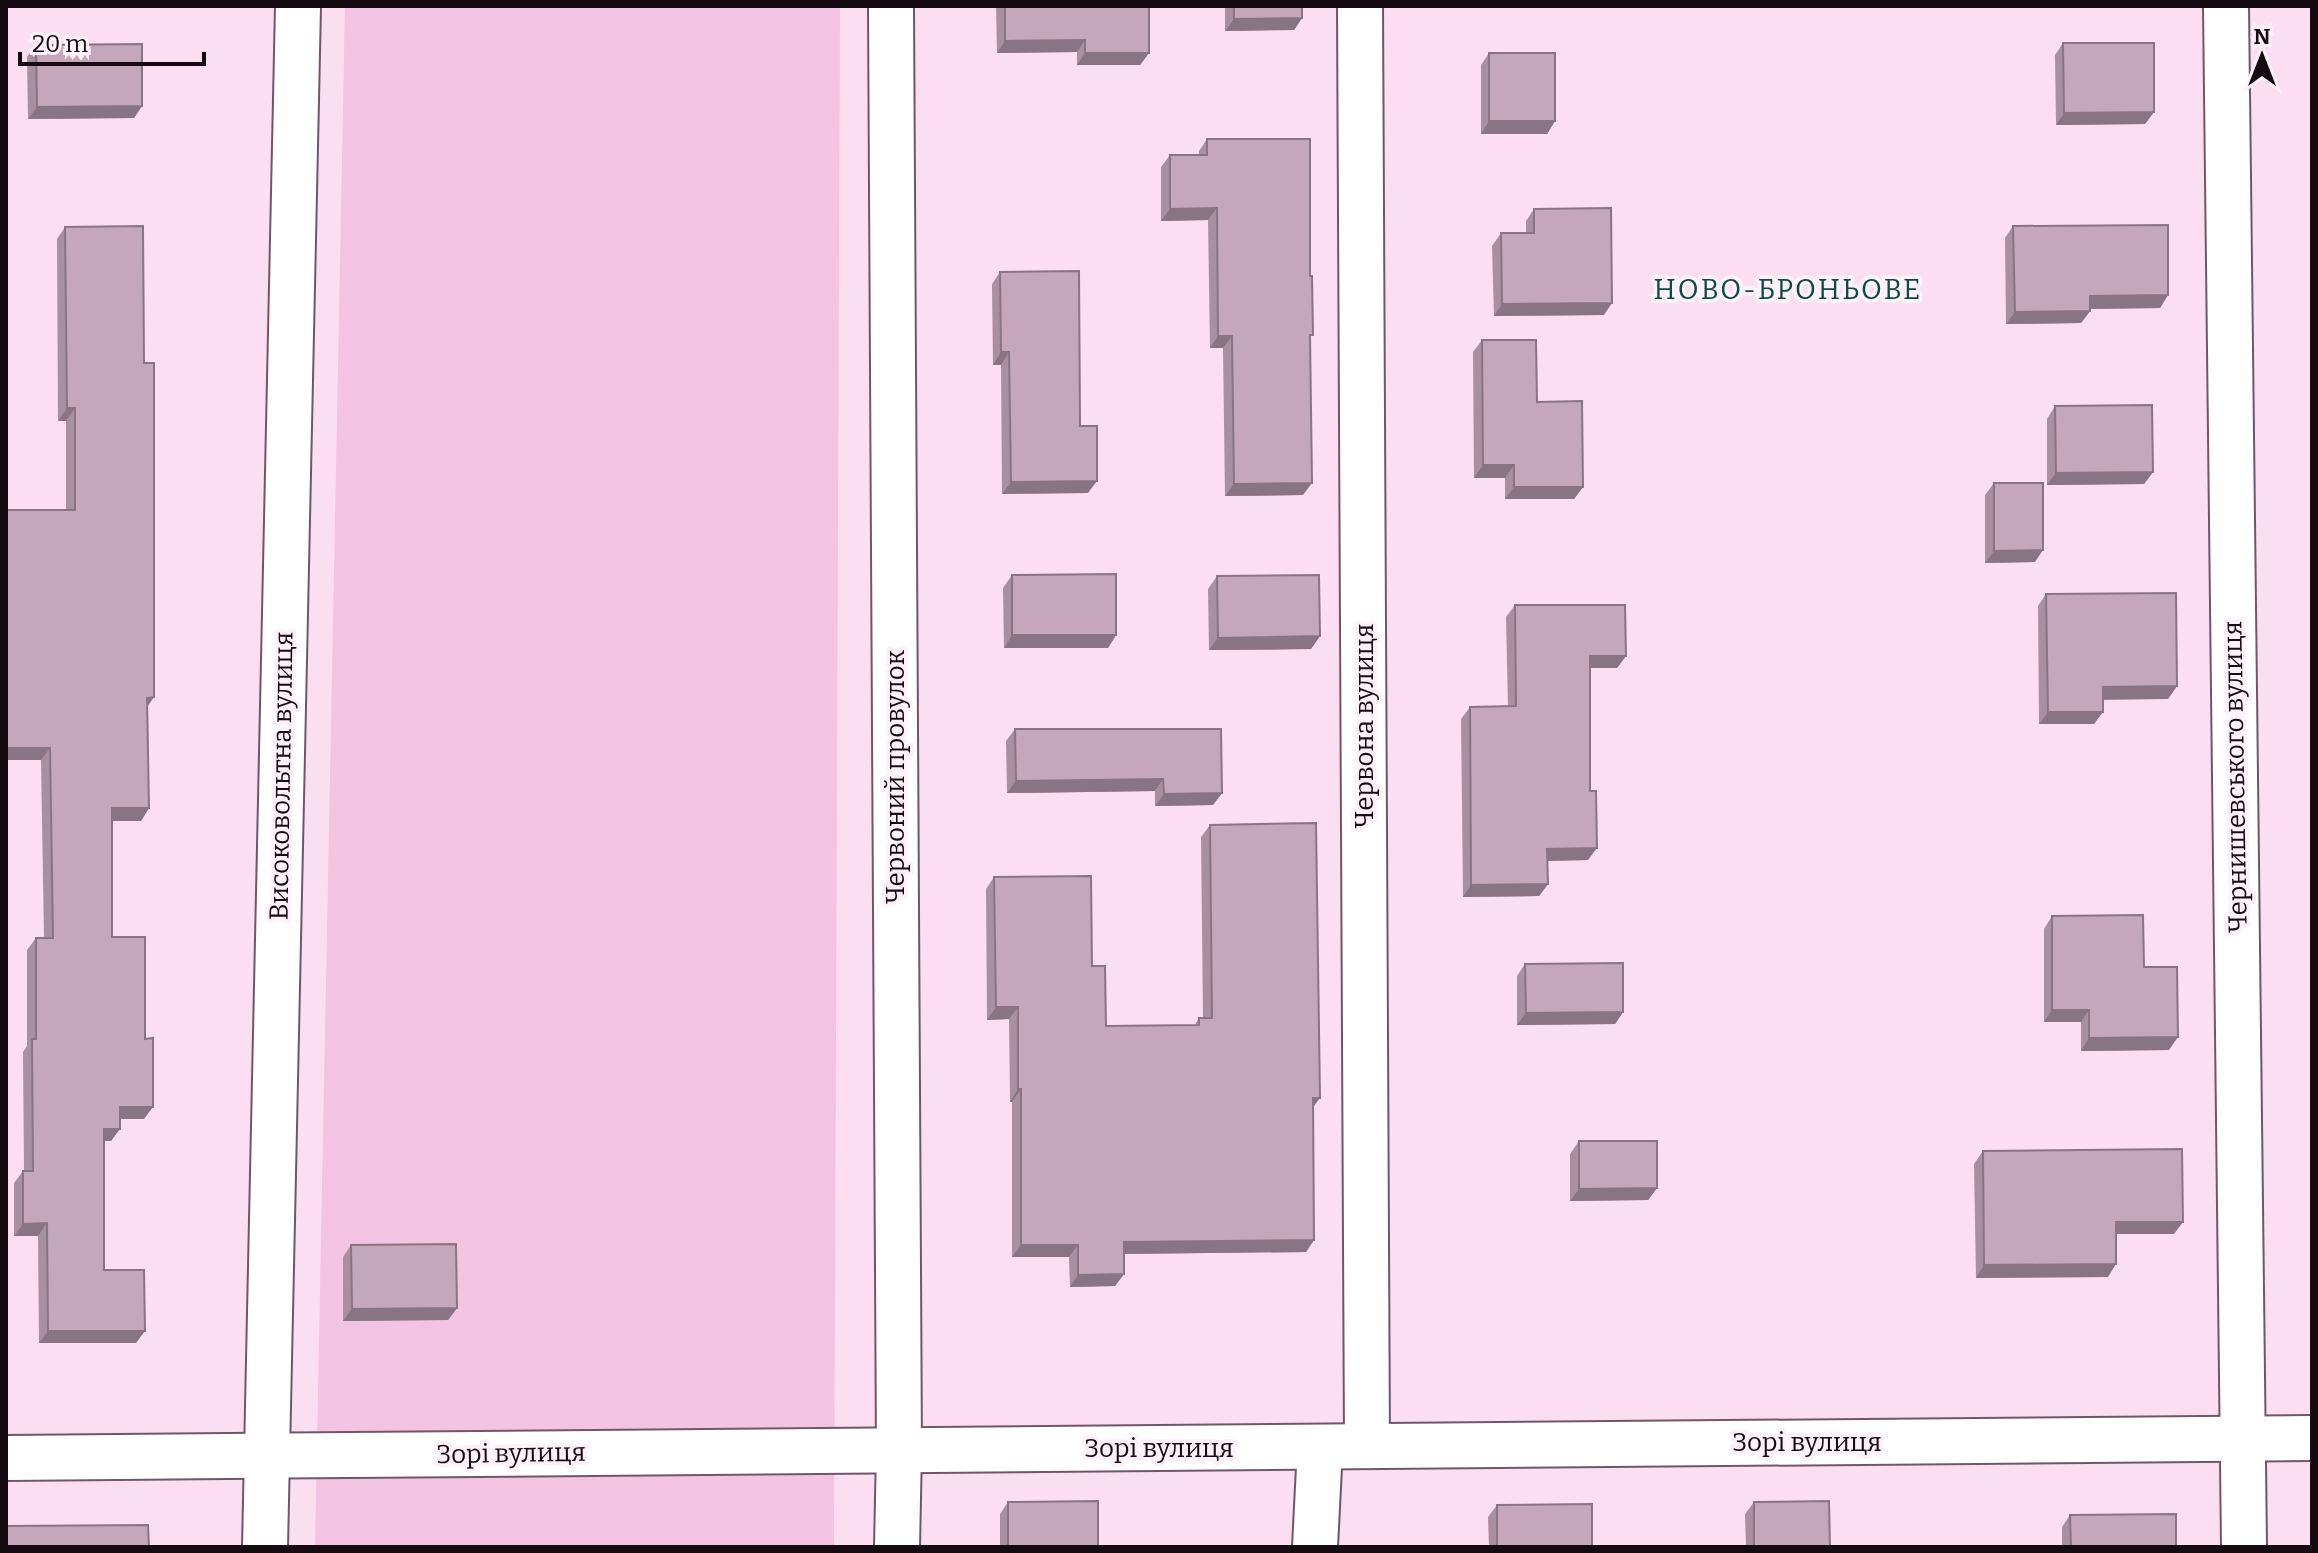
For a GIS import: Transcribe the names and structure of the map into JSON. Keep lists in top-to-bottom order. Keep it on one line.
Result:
{"streets":{"street":["Червона вулиця","Високовольтна вулиця","Червоний провулок","Чернишевського вулиця","Зорі вулиця"]},"crossings":[["Червона вулиця","Зорі вулиця"],["Високовольтна вулиця","Зорі вулиця"],["Червоний провулок","Зорі вулиця"],["Чернишевського вулиця","Зорі вулиця"]],"districts":["НОВО-БРОНЬОВЕ"],"scale_bar":"20 m","north":"top"}
